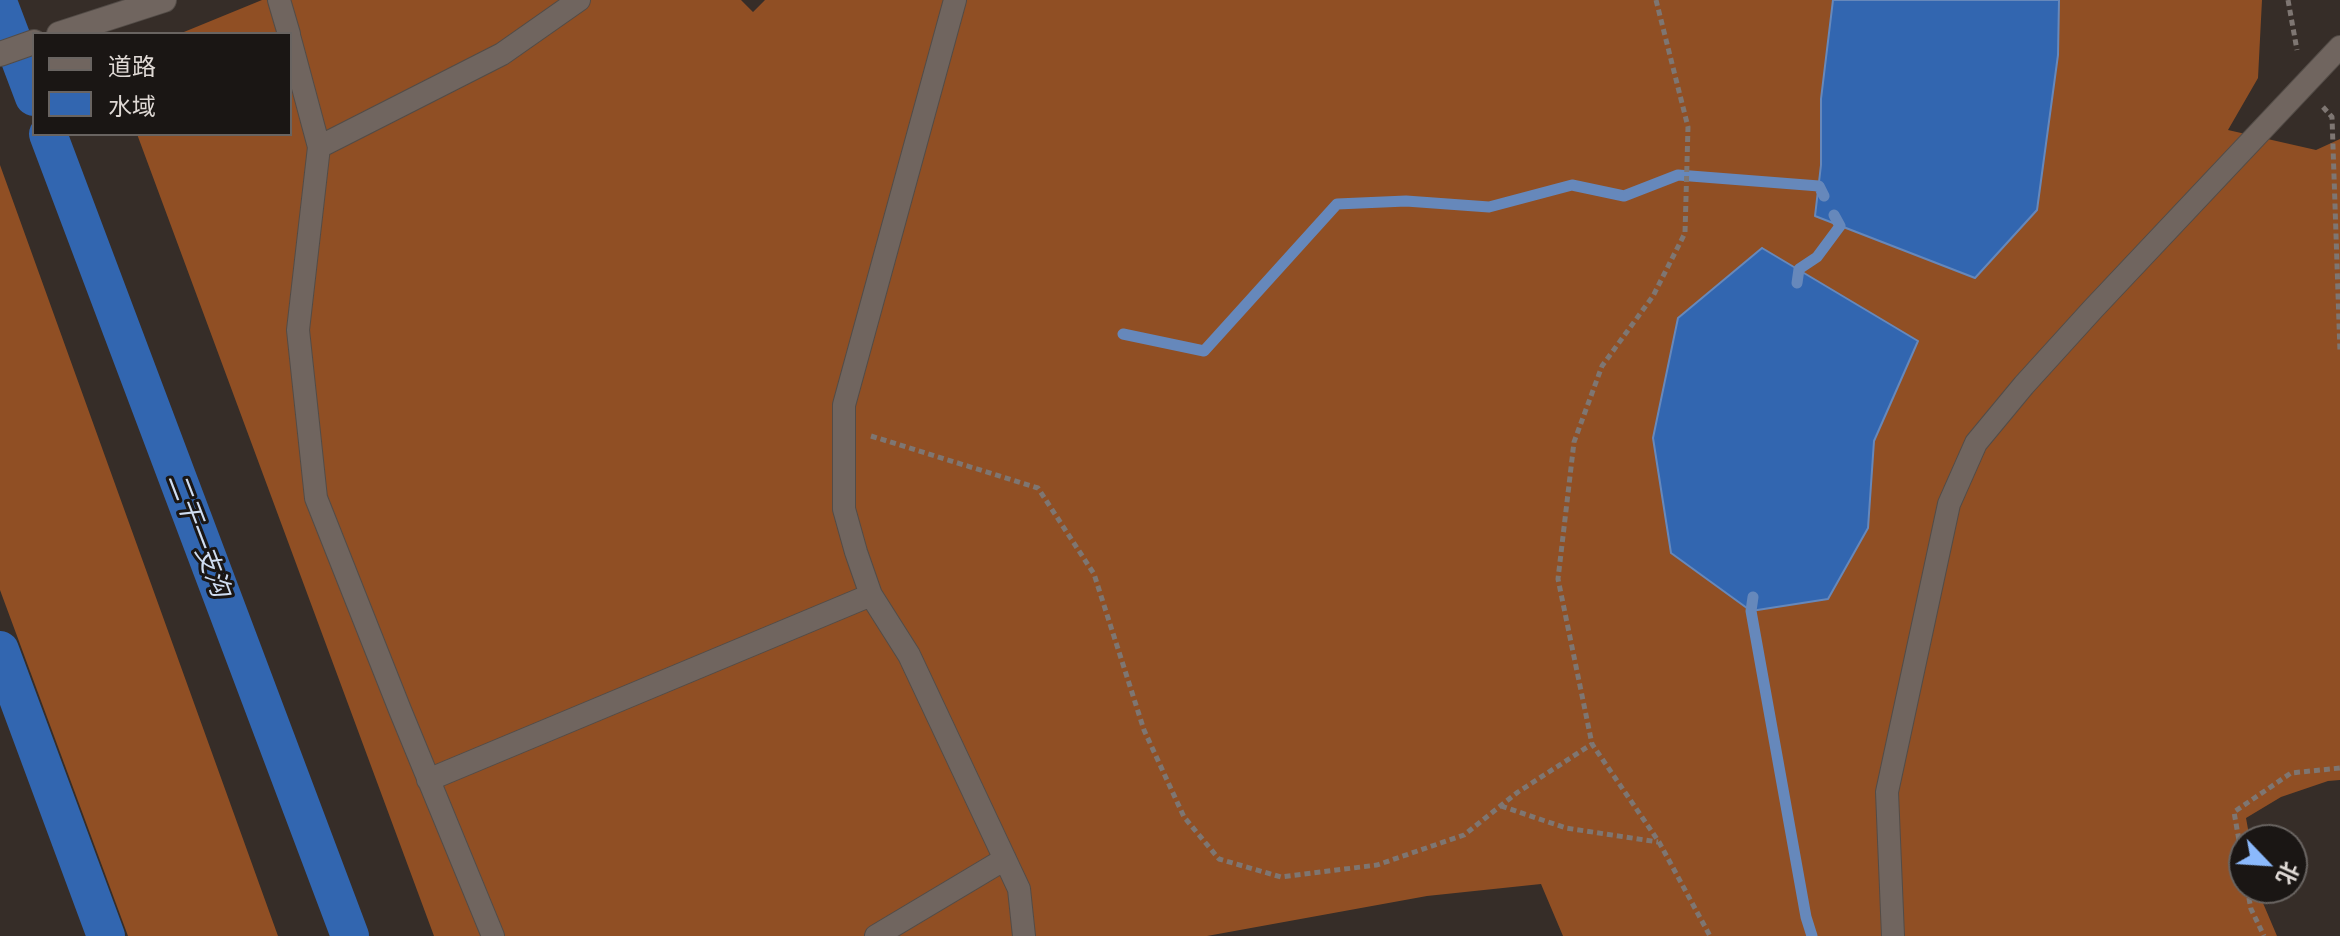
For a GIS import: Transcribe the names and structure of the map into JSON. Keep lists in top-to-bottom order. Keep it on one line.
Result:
{"water":["二干一支沟"],"legend":["道路","水域"],"north":"bottom right"}
